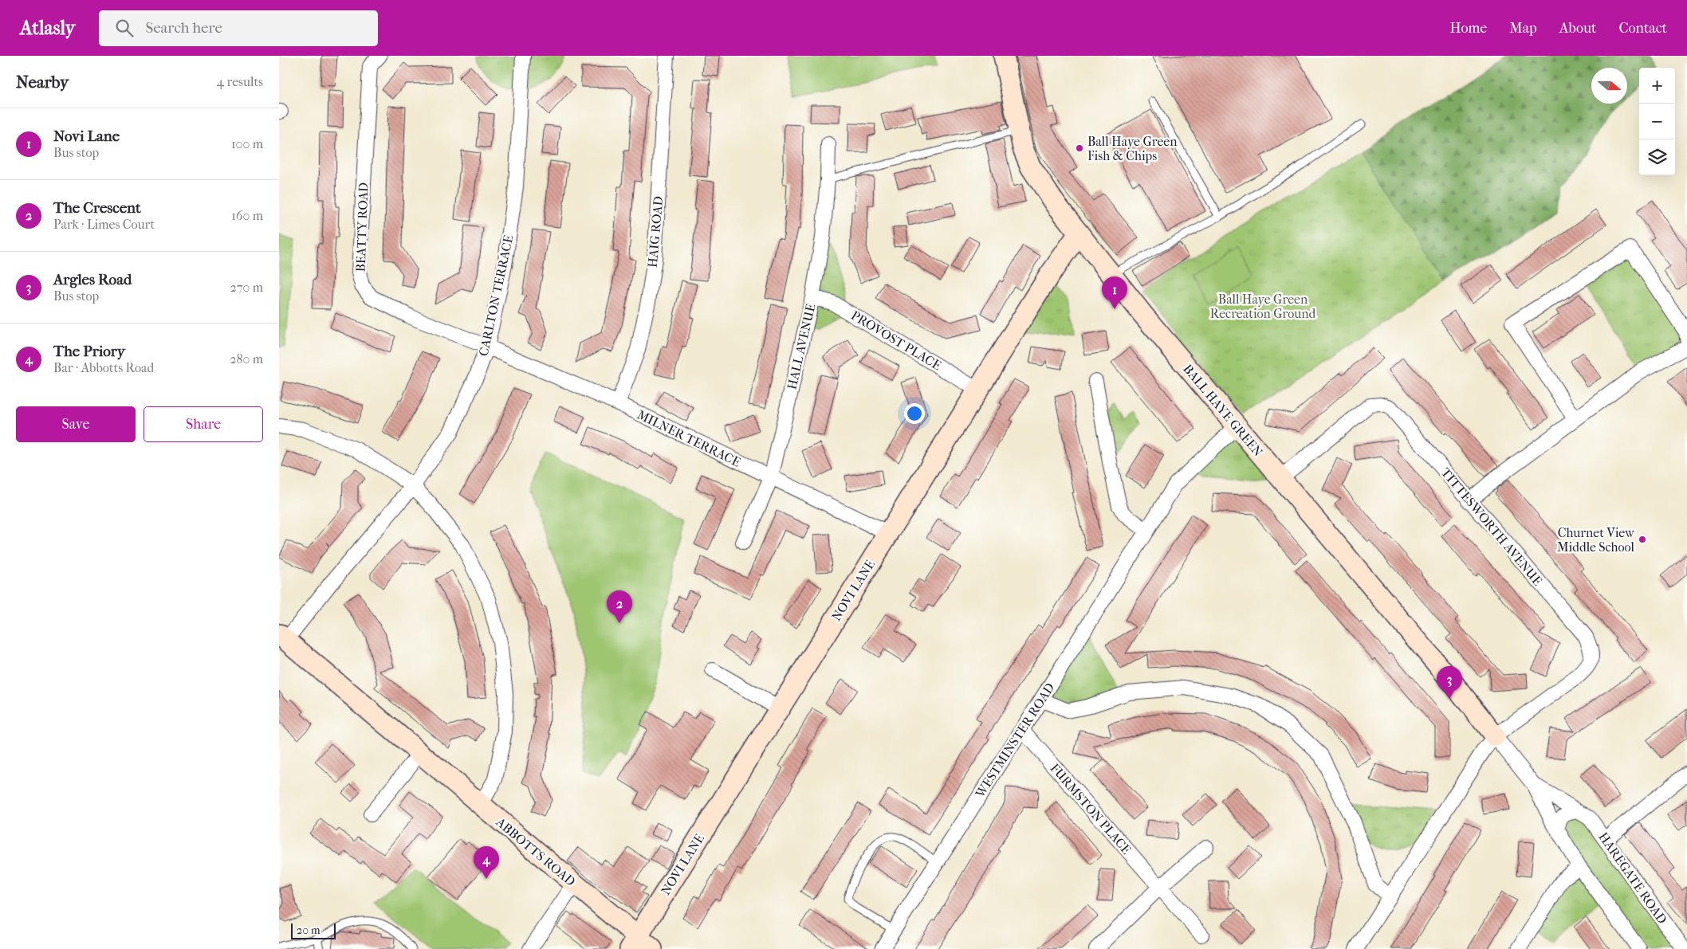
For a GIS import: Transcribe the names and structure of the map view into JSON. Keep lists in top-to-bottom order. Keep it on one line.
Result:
{"streets":{"street":["BEATTY ROAD","HAIG ROAD","CARLTON TERRACE","PROVOST PLACE","HALL AVENUE","BALL HAYE GREEN","MILNER TERRACE","TITTESWORTH AVENUE","NOVI LANE","WESTMINSTER ROAD","FURMSTON PLACE","ABBOTTS ROAD","HAREGATE ROAD"]},"crossings":[["BEATTY ROAD","CARLTON TERRACE"],["BEATTY ROAD","MILNER TERRACE"],["HAIG ROAD","MILNER TERRACE"],["CARLTON TERRACE","MILNER TERRACE"],["CARLTON TERRACE","ABBOTTS ROAD"],["PROVOST PLACE","HALL AVENUE"],["PROVOST PLACE","NOVI LANE"],["HALL AVENUE","MILNER TERRACE"],["BALL HAYE GREEN","TITTESWORTH AVENUE"],["BALL HAYE GREEN","NOVI LANE"],["BALL HAYE GREEN","WESTMINSTER ROAD"],["BALL HAYE GREEN","HAREGATE ROAD"],["MILNER TERRACE","NOVI LANE"],["TITTESWORTH AVENUE","HAREGATE ROAD"],["NOVI LANE","ABBOTTS ROAD"],["WESTMINSTER ROAD","FURMSTON PLACE"]],"parks":["Ball Haye Green Recreation Ground"],"places":["Ball Haye Green Fish & Chips","Churnet View Middle School"],"scale_bar":"20 m","north":"right","page":{"header":"Atlasly","search":"Search here","nav":["Home","Map","About","Contact"],"heading":["Nearby","4 results"],"map_buttons":["+","−"],"list":[{"mark":"1","name":"Novi Lane","note":"Bus stop","value":"100 m"},{"mark":"2","name":"The Crescent","note":"Park · Limes Court","value":"160 m"},{"mark":"3","name":"Argles Road","note":"Bus stop","value":"270 m"},{"mark":"4","name":"The Priory","note":"Bar · Abbotts Road","value":"280 m"}],"pins":["1","2","3","4"],"buttons":["Save","Share"],"scale":"20 m"}}
